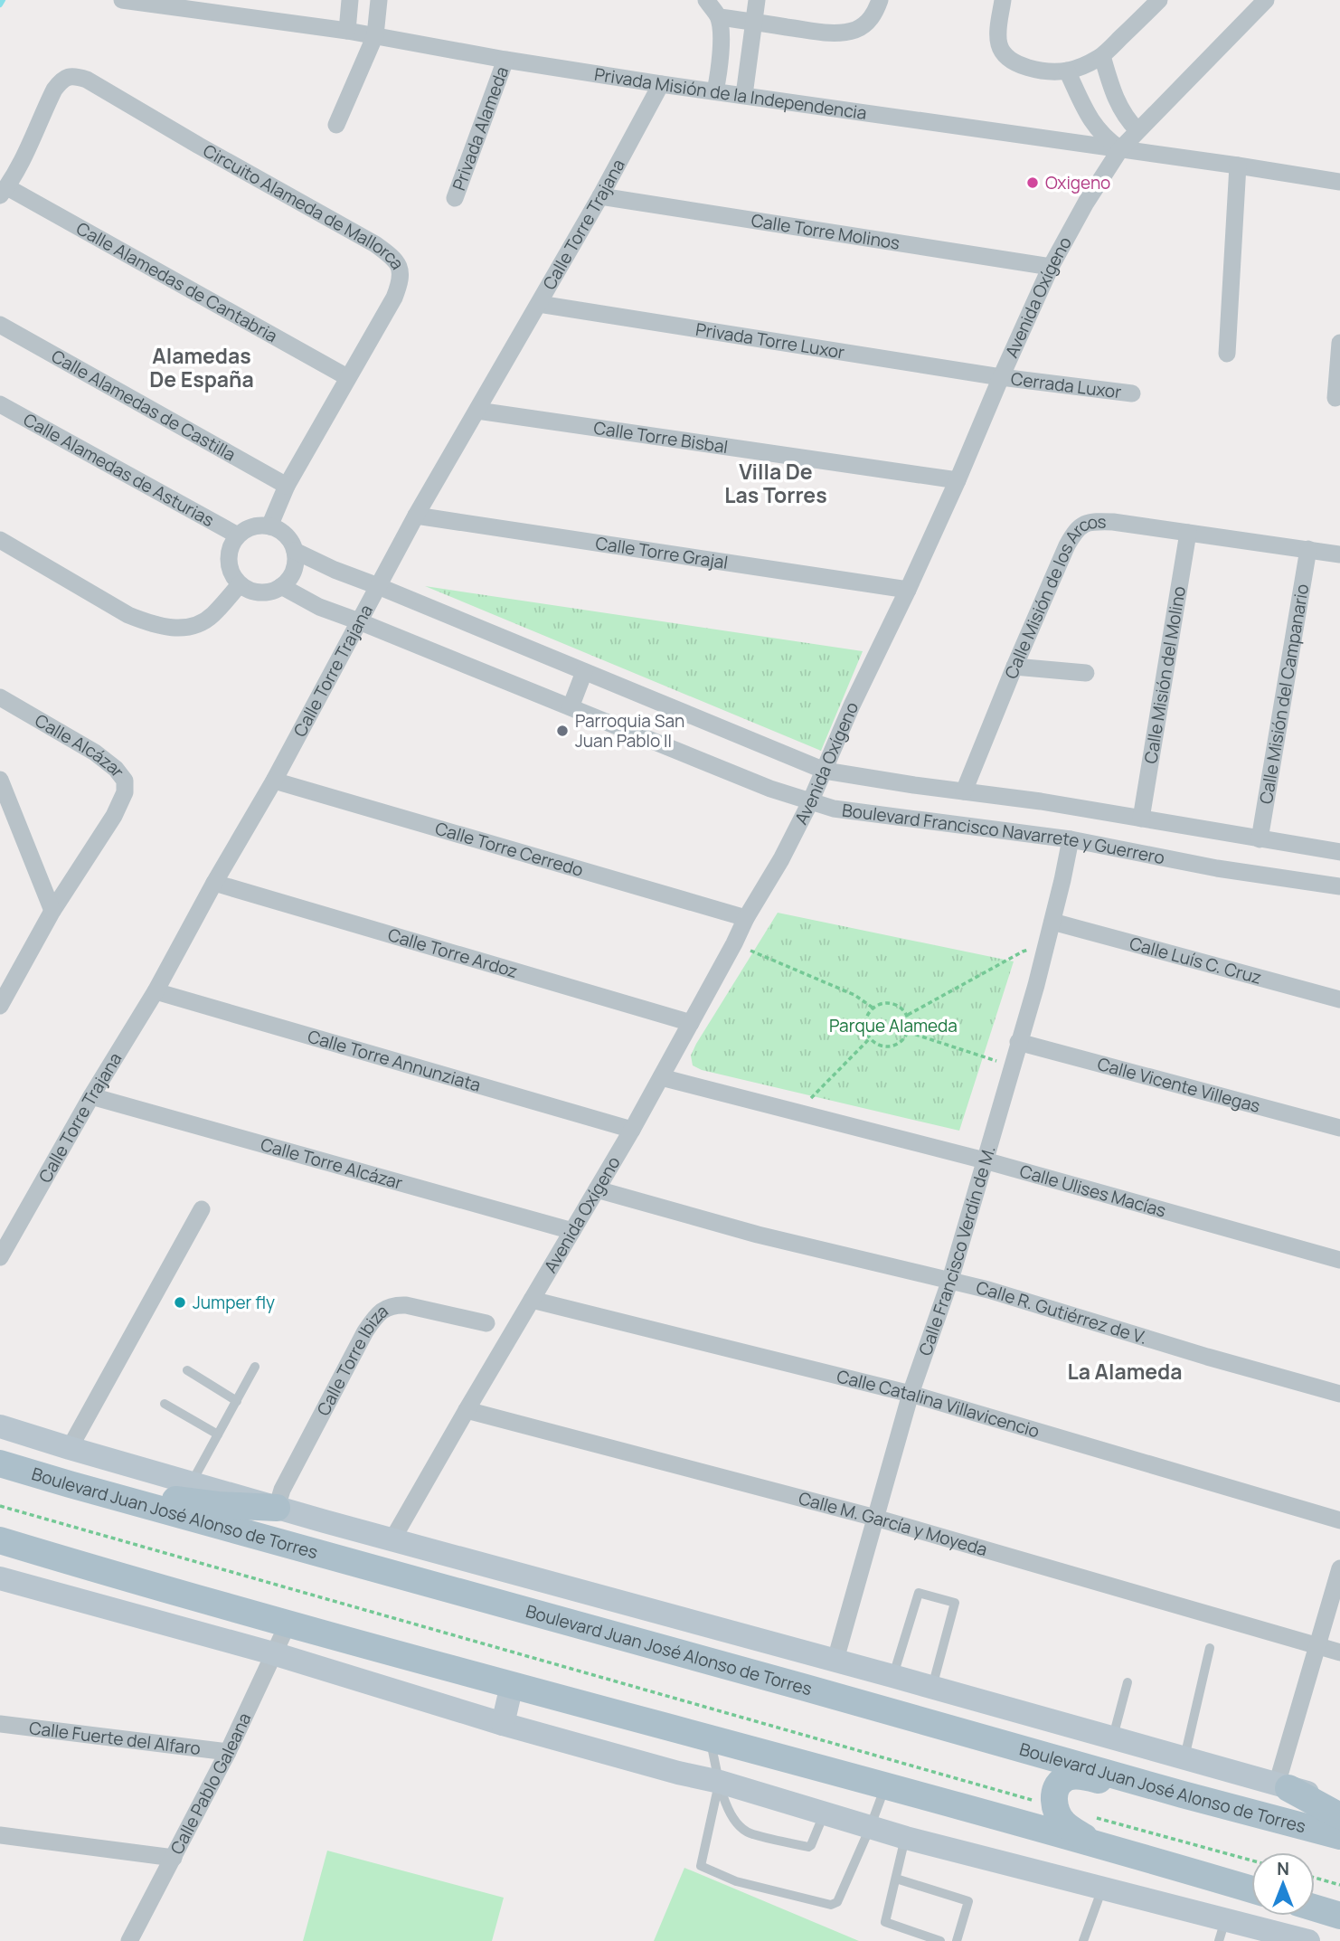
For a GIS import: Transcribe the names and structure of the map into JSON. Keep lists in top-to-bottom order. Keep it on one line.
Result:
{"streets":{"main road":["Boulevard Juan José Alonso de Torres"],"street":["Privada Misión de la Independencia","Privada Alameda","Circuito Alameda de Mallorca","Calle Torre Trajana","Calle Torre Molinos","Calle Alamedas de Cantabria","Avenida Oxígeno","Privada Torre Luxor","Cerrada Luxor","Calle Alamedas de Castilla","Calle Torre Bisbal","Calle Alamedas de Asturias","Calle Torre Grajal","Calle Misión de los Arcos","Calle Misión del Molino","Calle Misión del Campanario","Calle Alcázar","Boulevard Francisco Navarrete y Guerrero","Calle Torre Cerredo","Calle Torre Ardoz","Calle Luís C. Cruz","Calle Torre Annunziata","Calle Vicente Villegas","Calle Torre Alcázar","Calle Ulises Macías","Calle Francisco Verdín de M.","Calle R. Gutiérrez de V.","Calle Torre Ibiza","Calle Catalina Villavicencio","Calle M. García y Moyeda","Calle Fuerte del Alfaro","Calle Pablo Galeana"]},"crossings":[["Privada Misión de la Independencia","Privada Alameda"],["Privada Misión de la Independencia","Calle Torre Trajana"],["Privada Misión de la Independencia","Avenida Oxígeno"],["Circuito Alameda de Mallorca","Calle Alamedas de Cantabria"],["Circuito Alameda de Mallorca","Calle Alamedas de Castilla"],["Circuito Alameda de Mallorca","Calle Alamedas de Asturias"],["Calle Torre Trajana","Calle Torre Molinos"],["Calle Torre Trajana","Privada Torre Luxor"],["Calle Torre Trajana","Calle Torre Bisbal"],["Calle Torre Trajana","Calle Torre Grajal"],["Calle Torre Trajana","Boulevard Francisco Navarrete y Guerrero"],["Calle Torre Trajana","Calle Torre Cerredo"],["Calle Torre Trajana","Calle Torre Ardoz"],["Calle Torre Trajana","Calle Torre Annunziata"],["Calle Torre Trajana","Calle Torre Alcázar"],["Calle Torre Molinos","Avenida Oxígeno"],["Avenida Oxígeno","Privada Torre Luxor"],["Avenida Oxígeno","Cerrada Luxor"],["Avenida Oxígeno","Calle Torre Bisbal"],["Avenida Oxígeno","Calle Torre Grajal"],["Avenida Oxígeno","Boulevard Francisco Navarrete y Guerrero"],["Avenida Oxígeno","Calle Torre Cerredo"],["Avenida Oxígeno","Calle Torre Ardoz"],["Avenida Oxígeno","Calle Torre Annunziata"],["Avenida Oxígeno","Calle Torre Alcázar"],["Avenida Oxígeno","Calle Ulises Macías"],["Avenida Oxígeno","Calle R. Gutiérrez de V."],["Avenida Oxígeno","Calle Catalina Villavicencio"],["Avenida Oxígeno","Calle M. García y Moyeda"],["Privada Torre Luxor","Cerrada Luxor"],["Calle Misión de los Arcos","Calle Misión del Molino"],["Calle Misión de los Arcos","Calle Misión del Campanario"],["Calle Misión de los Arcos","Boulevard Francisco Navarrete y Guerrero"],["Calle Misión del Molino","Boulevard Francisco Navarrete y Guerrero"],["Calle Misión del Campanario","Boulevard Francisco Navarrete y Guerrero"],["Boulevard Francisco Navarrete y Guerrero","Calle Francisco Verdín de M."],["Calle Luís C. Cruz","Calle Francisco Verdín de M."],["Calle Vicente Villegas","Calle Francisco Verdín de M."],["Calle Ulises Macías","Calle Francisco Verdín de M."],["Calle Francisco Verdín de M.","Calle R. Gutiérrez de V."],["Calle Francisco Verdín de M.","Calle Catalina Villavicencio"],["Calle Francisco Verdín de M.","Calle M. García y Moyeda"],["Calle Fuerte del Alfaro","Calle Pablo Galeana"]],"districts":["Alamedas De España","Villa De Las Torres","La Alameda"],"parks":["Parque Alameda"],"places":["Oxigeno","Parroquia San Juan Pablo II","Jumper fly"],"north":"top"}
